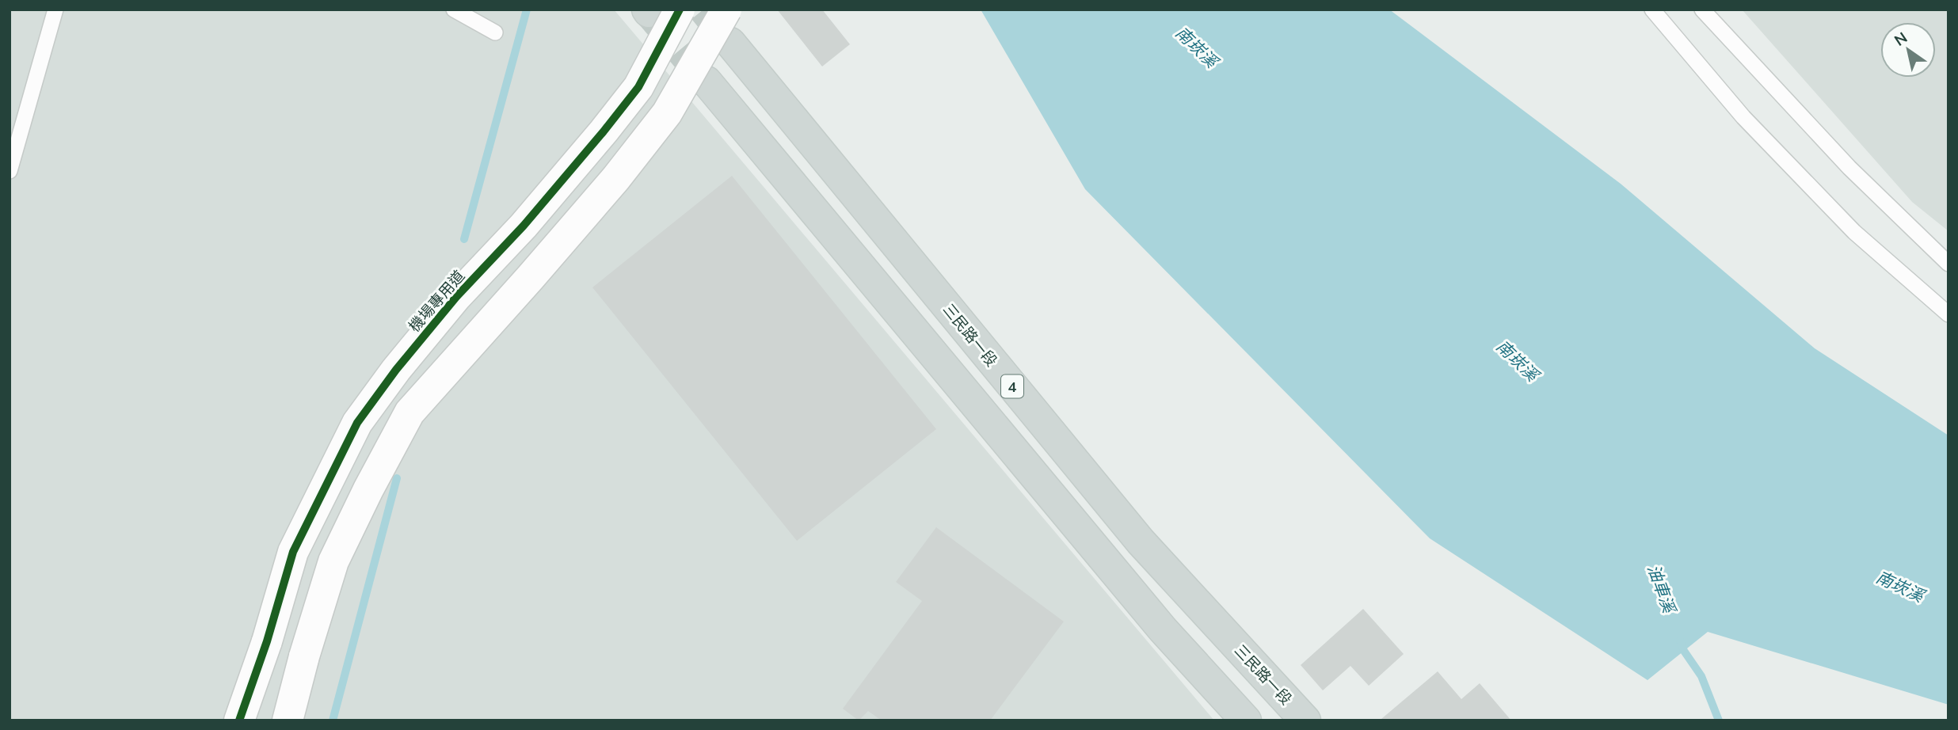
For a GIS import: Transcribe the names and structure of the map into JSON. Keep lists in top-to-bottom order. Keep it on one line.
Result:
{"streets":{"main road":["三民路一段","4"],"street":["機場專用道"]},"water":["南崁溪","油車溪"],"north":"top left"}
